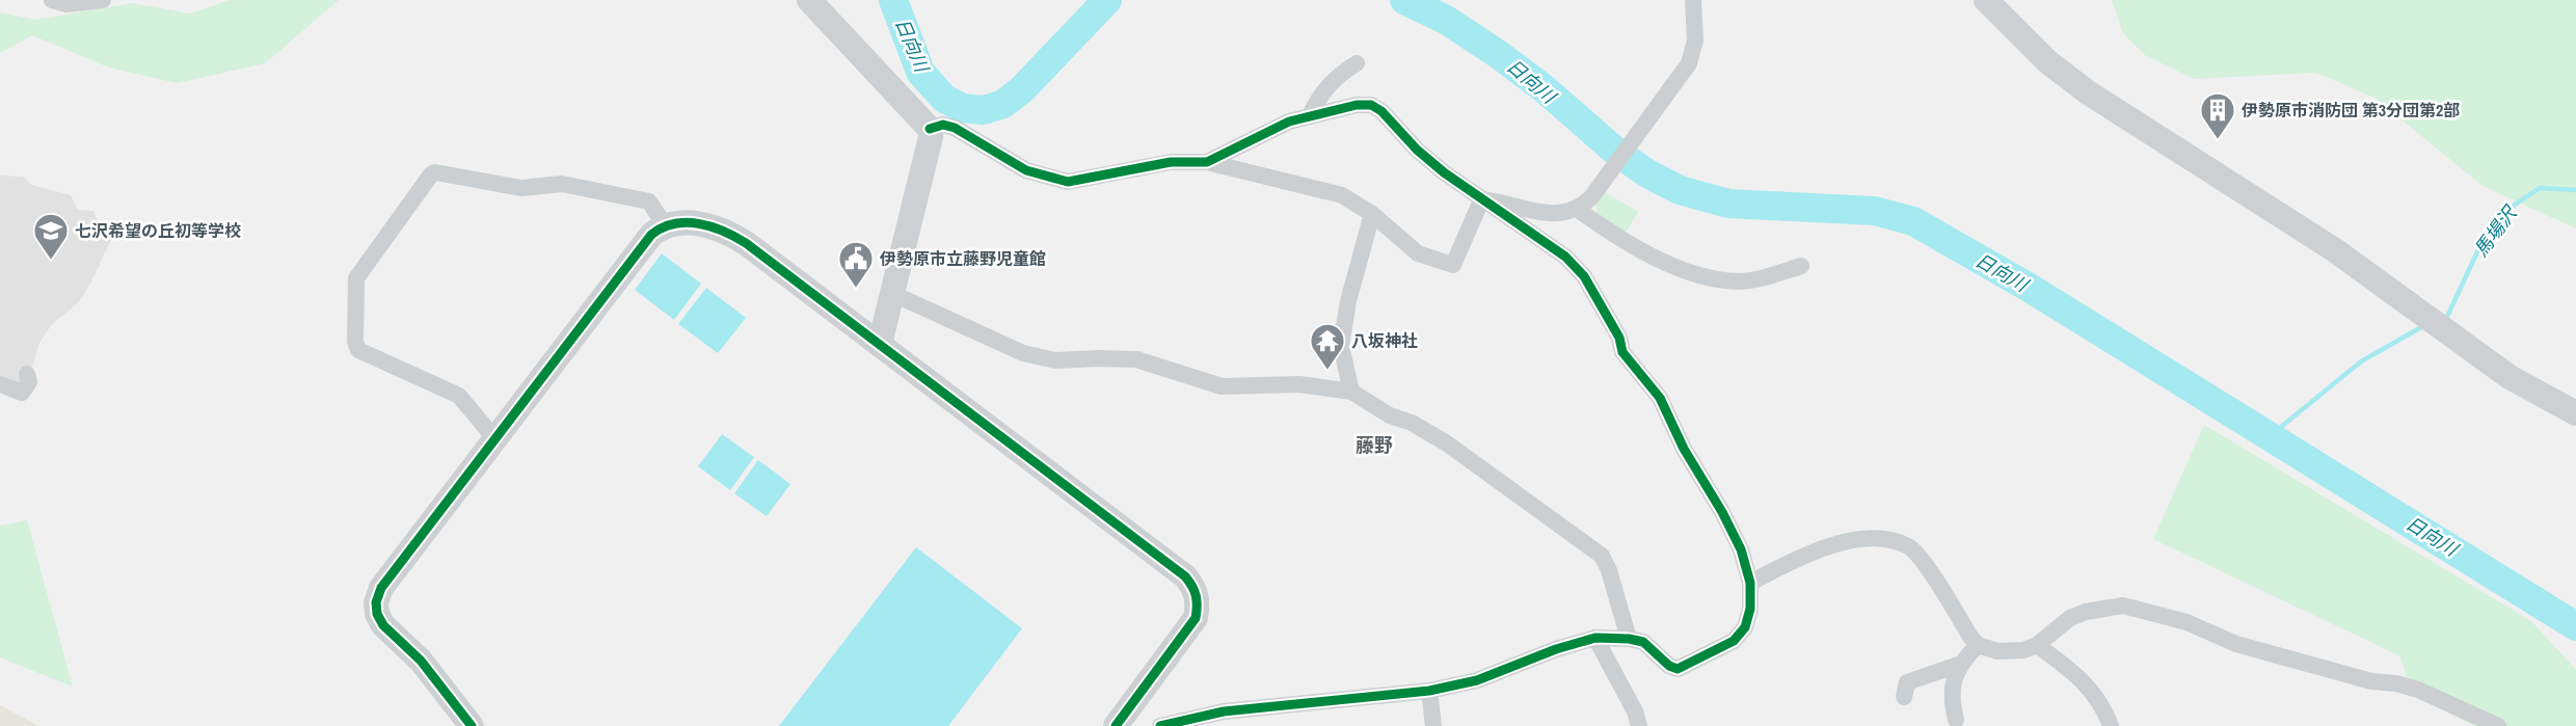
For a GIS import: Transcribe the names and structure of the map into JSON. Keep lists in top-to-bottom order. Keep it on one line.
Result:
{"districts":["藤野"],"water":["日向川","馬場沢"],"places":{"building":["伊勢原市消防団 第3分団第2部"],"school or university":["七沢希望の丘初等学校"],"public building":["伊勢原市立藤野児童館"],"temple":["八坂神社"]}}
